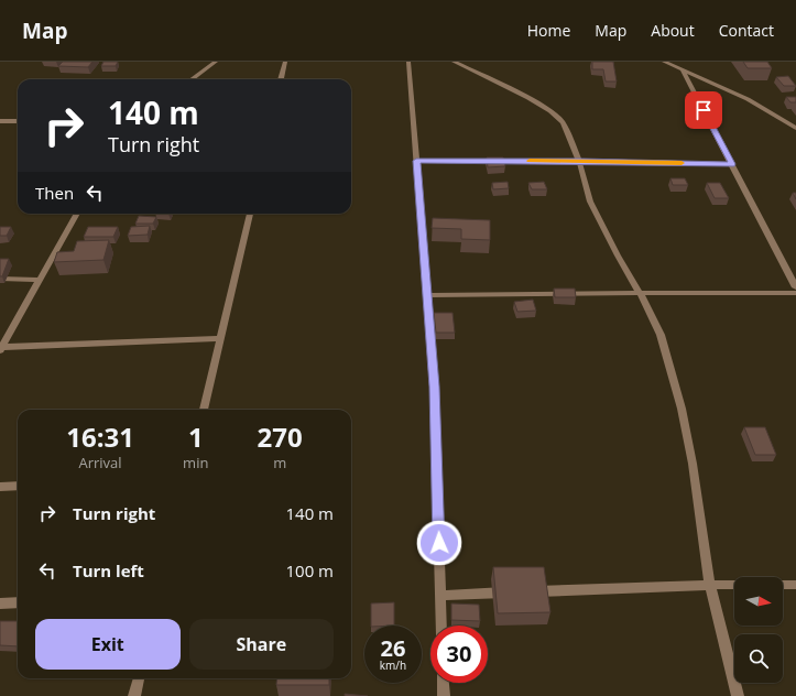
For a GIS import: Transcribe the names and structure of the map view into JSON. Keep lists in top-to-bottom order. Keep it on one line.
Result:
{"north":"right","page":{"header":"Map","nav":["Home","Map","About","Contact"],"turn":["140 m","Turn right"],"then":"Then","eta":["16:31","Arrival","1","min","270","m"],"list":[{"name":"Turn right","value":"140 m"},{"name":"Turn left","value":"100 m"}],"buttons":["Exit","Share"],"speed":"26 km/h","limit":"30"}}
